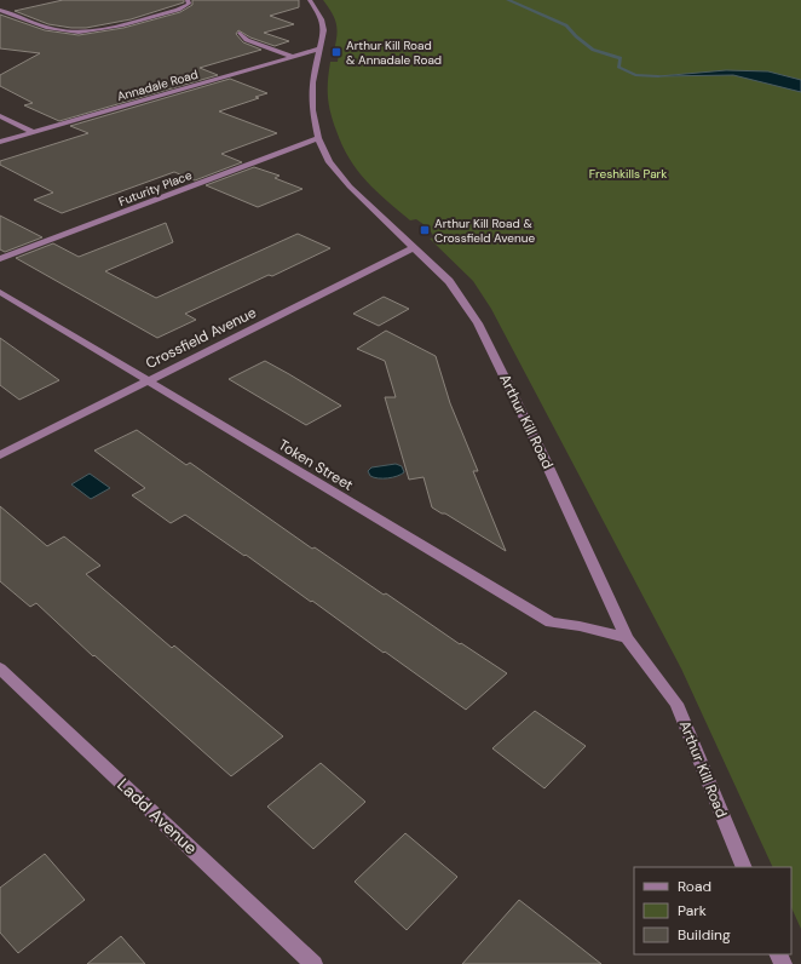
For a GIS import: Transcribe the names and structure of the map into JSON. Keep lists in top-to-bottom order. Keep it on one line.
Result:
{"streets":{"street":["Annadale Road","Futurity Place","Crossfield Avenue","Arthur Kill Road","Token Street","Ladd Avenue"]},"crossings":[["Annadale Road","Arthur Kill Road"],["Futurity Place","Arthur Kill Road"],["Crossfield Avenue","Arthur Kill Road"],["Crossfield Avenue","Token Street"],["Arthur Kill Road","Token Street"]],"parks":["Freshkills Park"],"places":{"transit":["Arthur Kill Road & Annadale Road","Arthur Kill Road & Crossfield Avenue"]},"legend":["Road","Park","Building"]}
